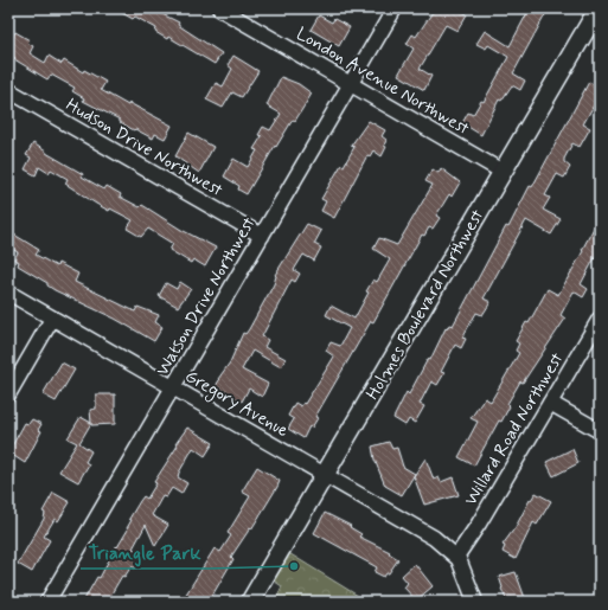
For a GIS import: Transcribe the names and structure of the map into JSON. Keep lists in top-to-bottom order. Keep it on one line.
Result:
{"streets":{"street":["London Avenue Northwest","Hudson Drive Northwest","Watson Drive Northwest","Holmes Boulevard Northwest","Gregory Avenue","Willard Road Northwest"]},"crossings":[["London Avenue Northwest","Watson Drive Northwest"],["London Avenue Northwest","Holmes Boulevard Northwest"],["Hudson Drive Northwest","Watson Drive Northwest"],["Watson Drive Northwest","Gregory Avenue"],["Holmes Boulevard Northwest","Gregory Avenue"],["Gregory Avenue","Willard Road Northwest"]],"places":["Triangle Park"]}
